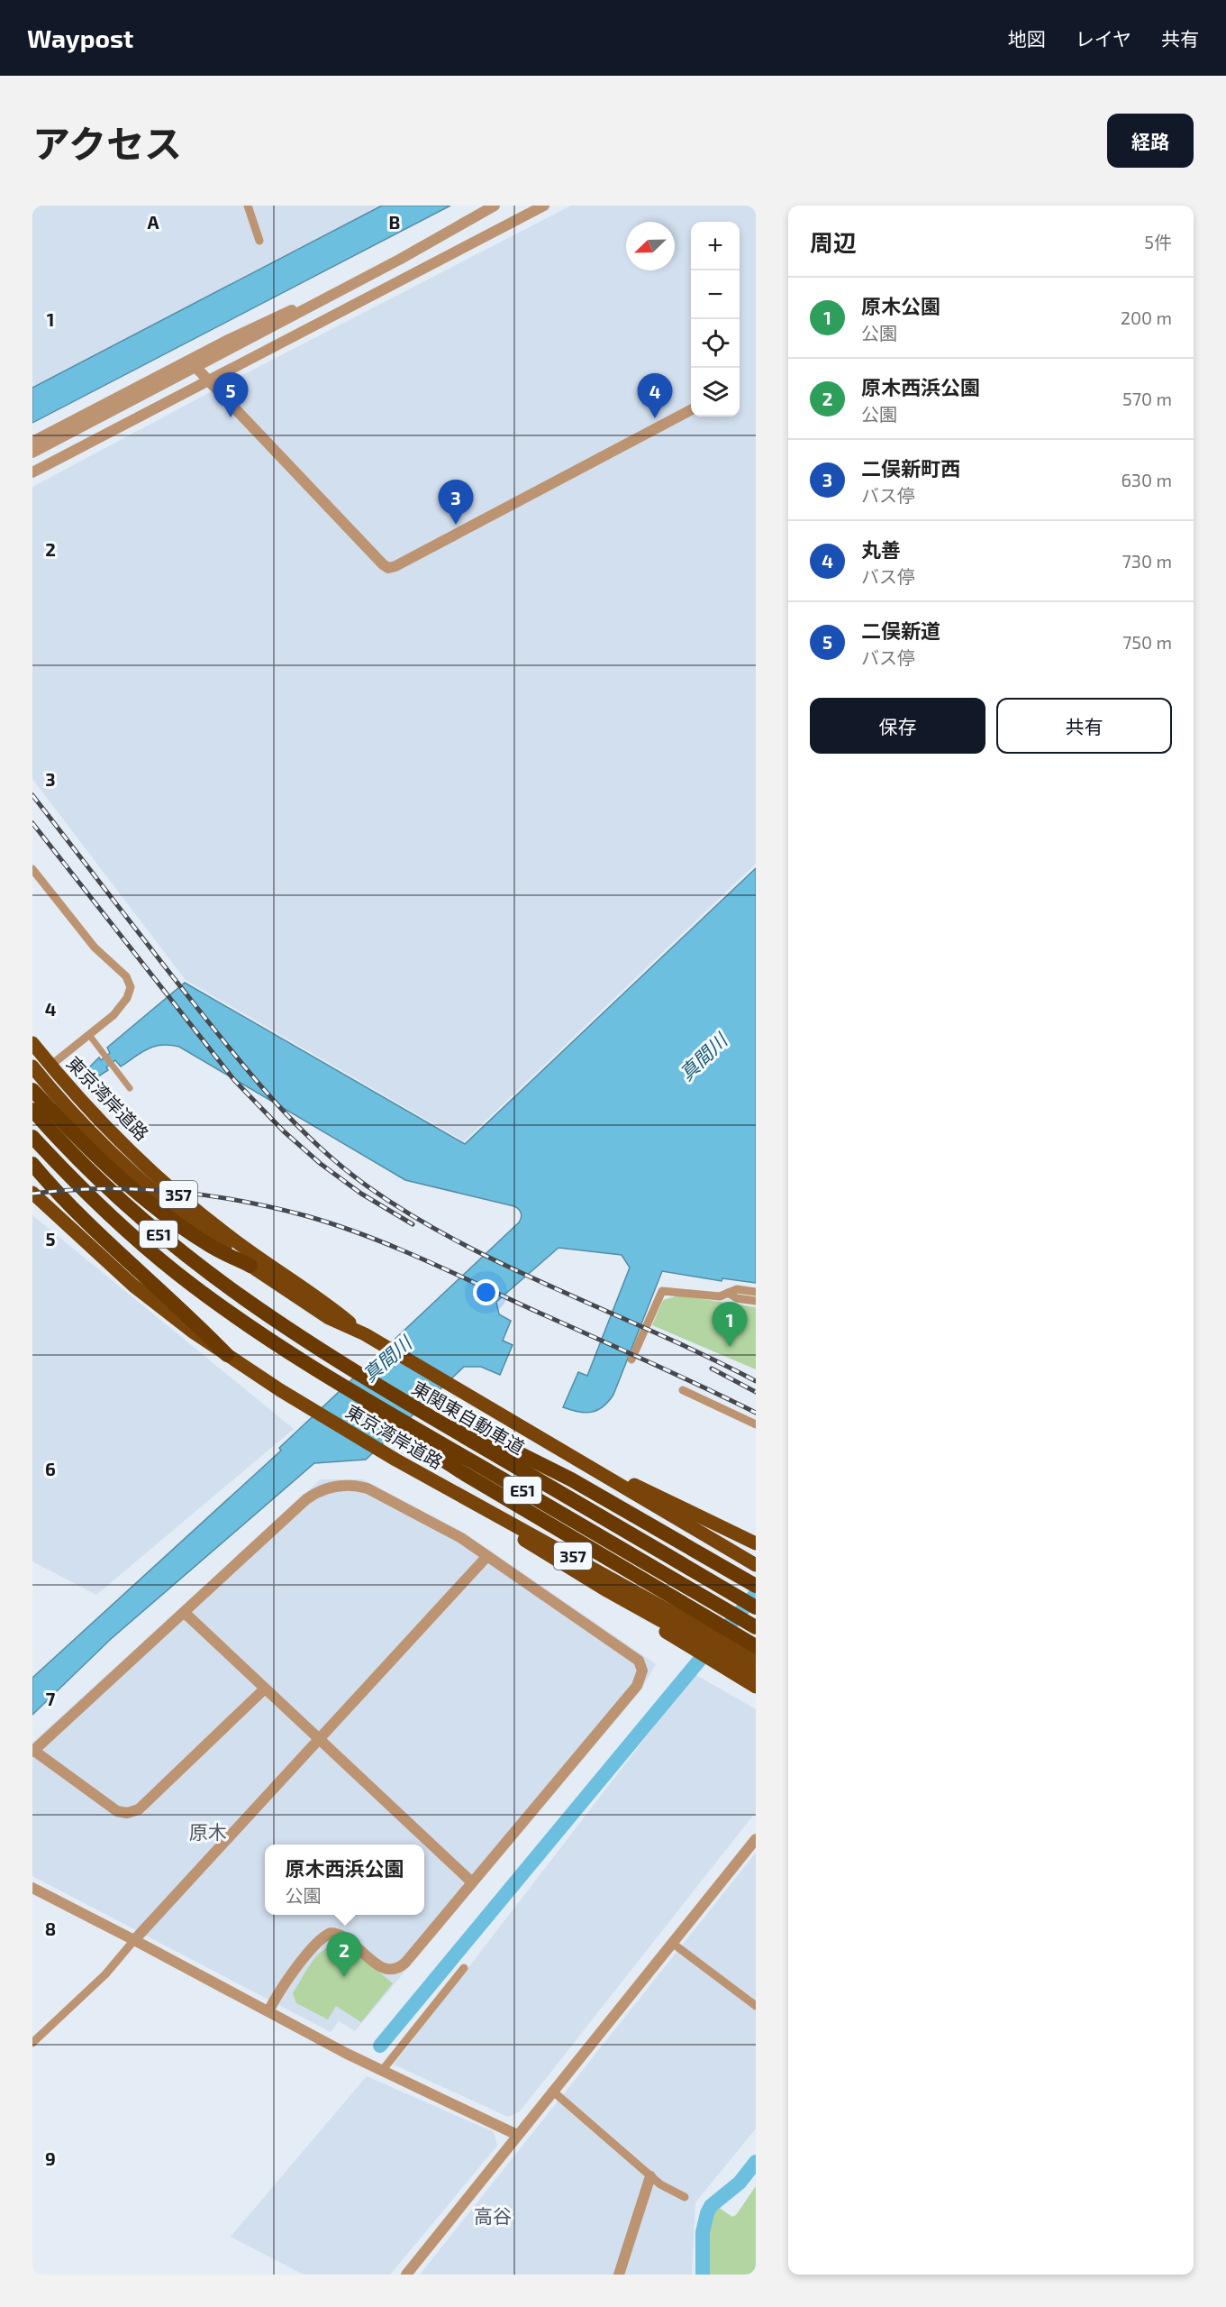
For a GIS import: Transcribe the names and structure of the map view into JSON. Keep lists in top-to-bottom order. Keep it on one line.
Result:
{"streets":{"highway":["東京湾岸道路","357","E51","東関東自動車道"]},"districts":["原木","高谷"],"water":["真間川"],"north":"bottom left","page":{"header":"Waypost","nav":["地図","レイヤ","共有"],"title":"アクセス","buttons":["経路",["保存","共有"]],"heading":["周辺","5件"],"map_buttons":["+","−"],"list":[{"mark":"1","name":"原木公園","note":"公園","value":"200 m"},{"mark":"2","name":"原木西浜公園","note":"公園","value":"570 m"},{"mark":"3","name":"二俣新町西","note":"バス停","value":"630 m"},{"mark":"4","name":"丸善","note":"バス停","value":"730 m"},{"mark":"5","name":"二俣新道","note":"バス停","value":"750 m"}],"pins":["5","4","3","1","2"],"popup":["原木西浜公園","公園"]},"grid":{"columns":["A","B"],"rows":["1","2","3","4","5","6","7","8","9"]}}
